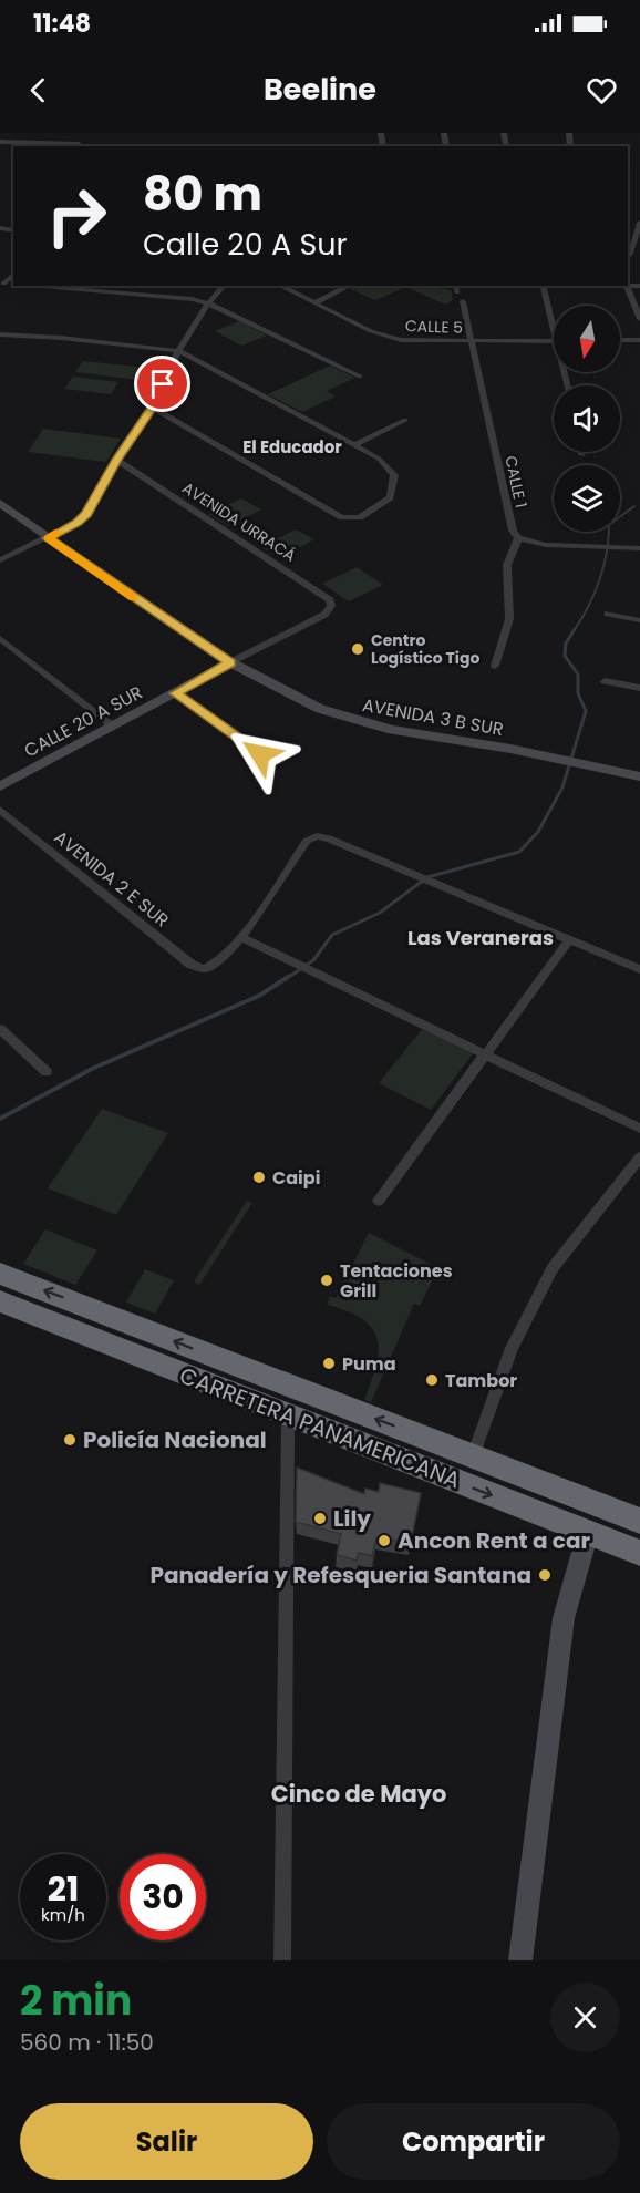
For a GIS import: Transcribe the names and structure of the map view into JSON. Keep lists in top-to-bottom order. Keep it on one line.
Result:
{"streets":{"highway":["CARRETERA PANAMERICANA"],"street":["CALLE 5","CALLE 1","AVENIDA URRACÁ","AVENIDA 3 B SUR","CALLE 20 A SUR","AVENIDA 2 E SUR"]},"crossings":[["CALLE 5","CALLE 1"],["AVENIDA URRACÁ","CALLE 20 A SUR"],["AVENIDA 3 B SUR","CALLE 20 A SUR"]],"districts":["El Educador","Las Veraneras","Cinco de Mayo"],"places":["Centro Logístico Tigo","Caipi","Tentaciones Grill","Puma","Tambor","Policía Nacional","Lily","Ancon Rent a car","Panadería y Refesqueria Santana"],"north":"bottom","page":{"status":"11:48","header":"Beeline","turn":["80 m","Calle 20 A Sur"],"speed":"21 km/h","limit":"30","heading":["2 min","560 m · 11:50"],"buttons":["Salir","Compartir"]}}
